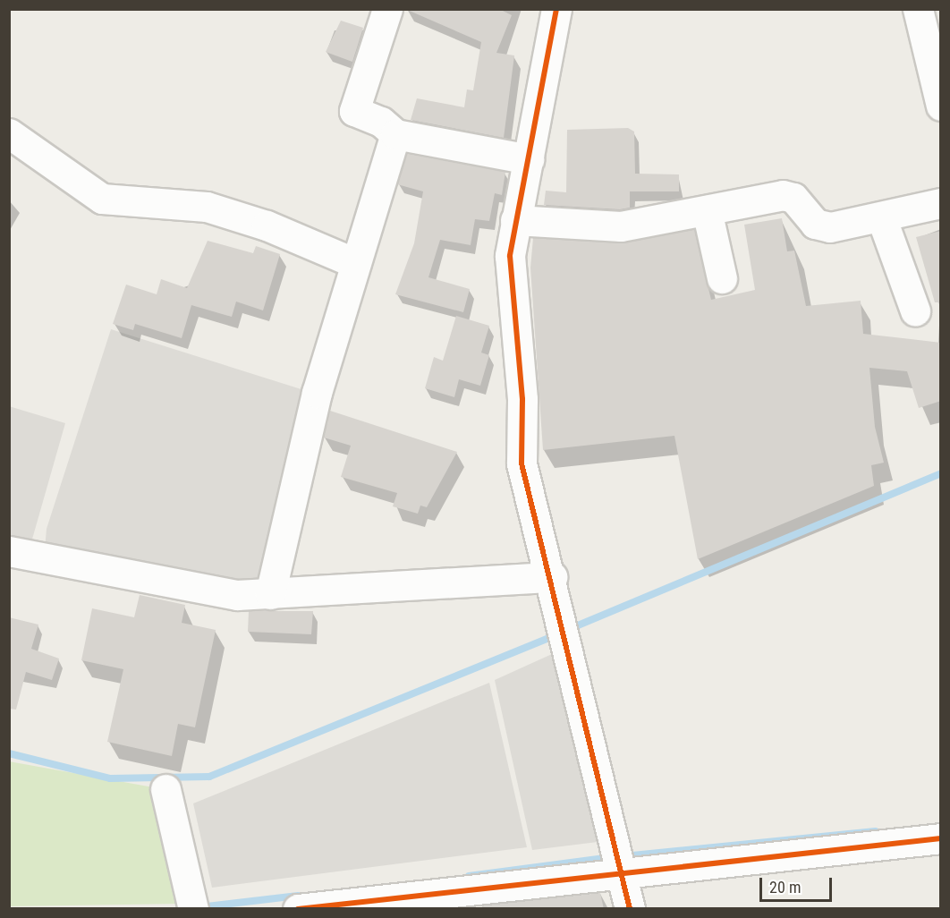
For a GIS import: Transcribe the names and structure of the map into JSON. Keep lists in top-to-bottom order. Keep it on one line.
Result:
{"scale_bar":"20 m"}
